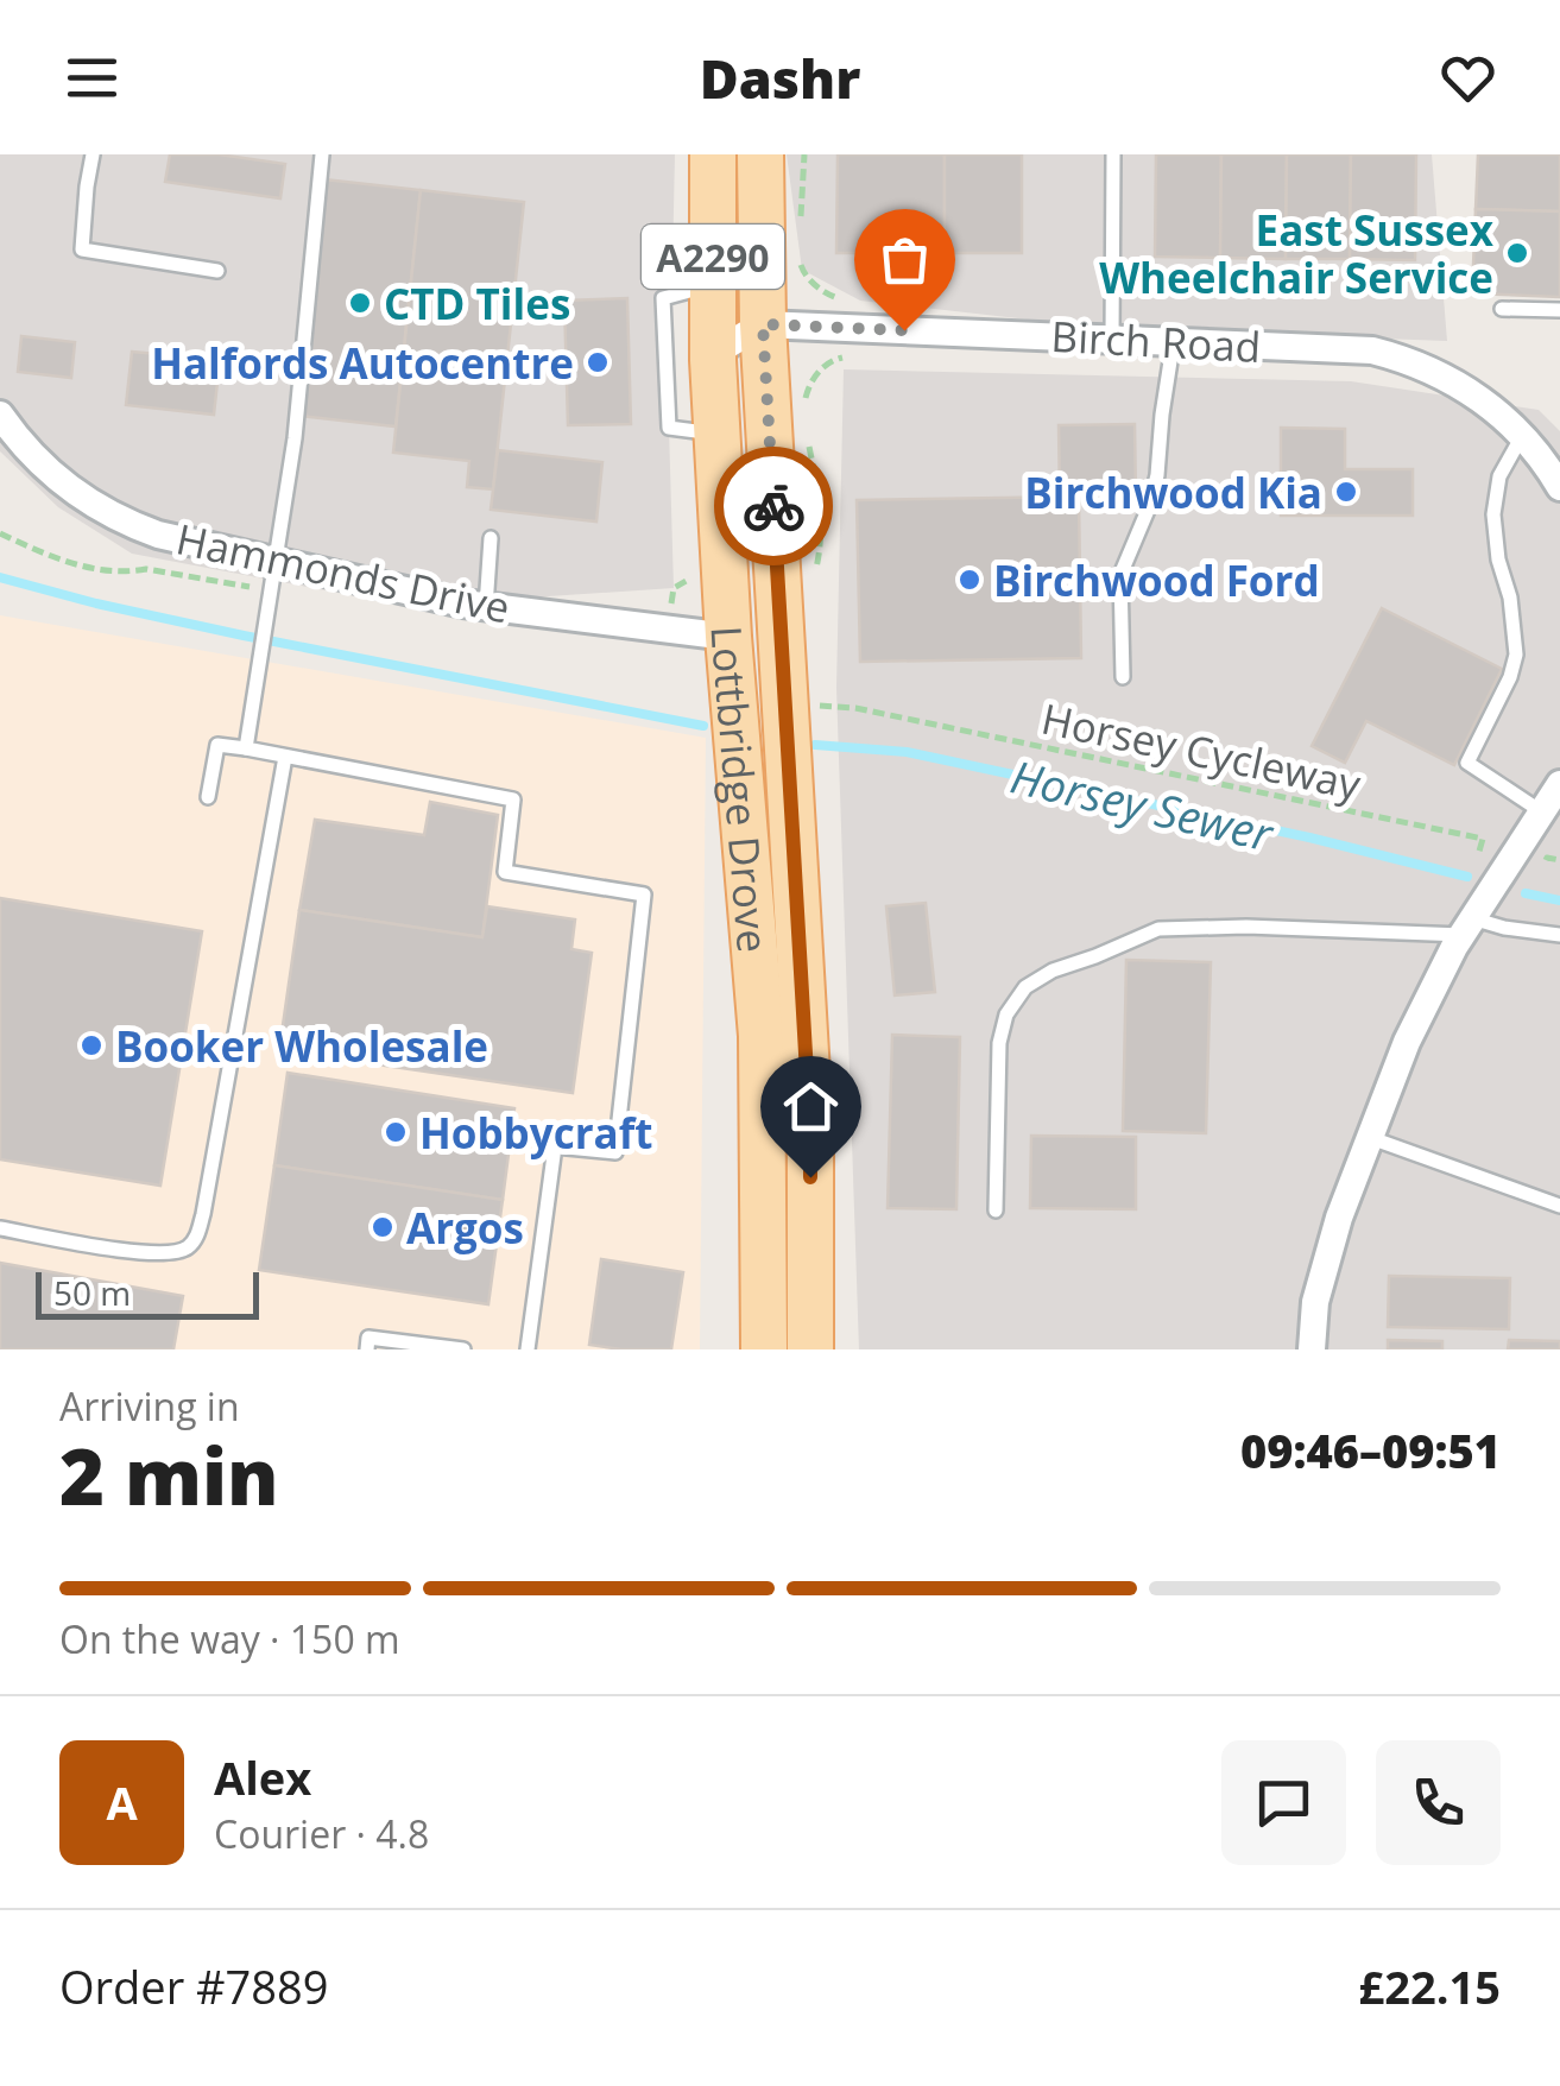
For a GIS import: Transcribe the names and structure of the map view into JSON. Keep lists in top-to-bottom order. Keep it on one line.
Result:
{"streets":{"main road":["A2290","Lottbridge Drove"],"street":["Birch Road","Hammonds Drive"],"path":["Horsey Cycleway"]},"crossings":[["Birch Road","Lottbridge Drove"],["Hammonds Drive","Lottbridge Drove"]],"water":["Horsey Sewer"],"places":["East Sussex Wheelchair Service","CTD Tiles","Halfords Autocentre","Birchwood Kia","Birchwood Ford","Booker Wholesale","Hobbycraft","Argos"],"scale_bar":"50 m","page":{"header":"Dashr","scale":"50 m","heading":["2 min","Arriving in","09:46–09:51"],"panel":["Alex","Courier · 4.8","Order #7889","£22.15"],"bar":"On the way · 150 m","round":"A"}}
